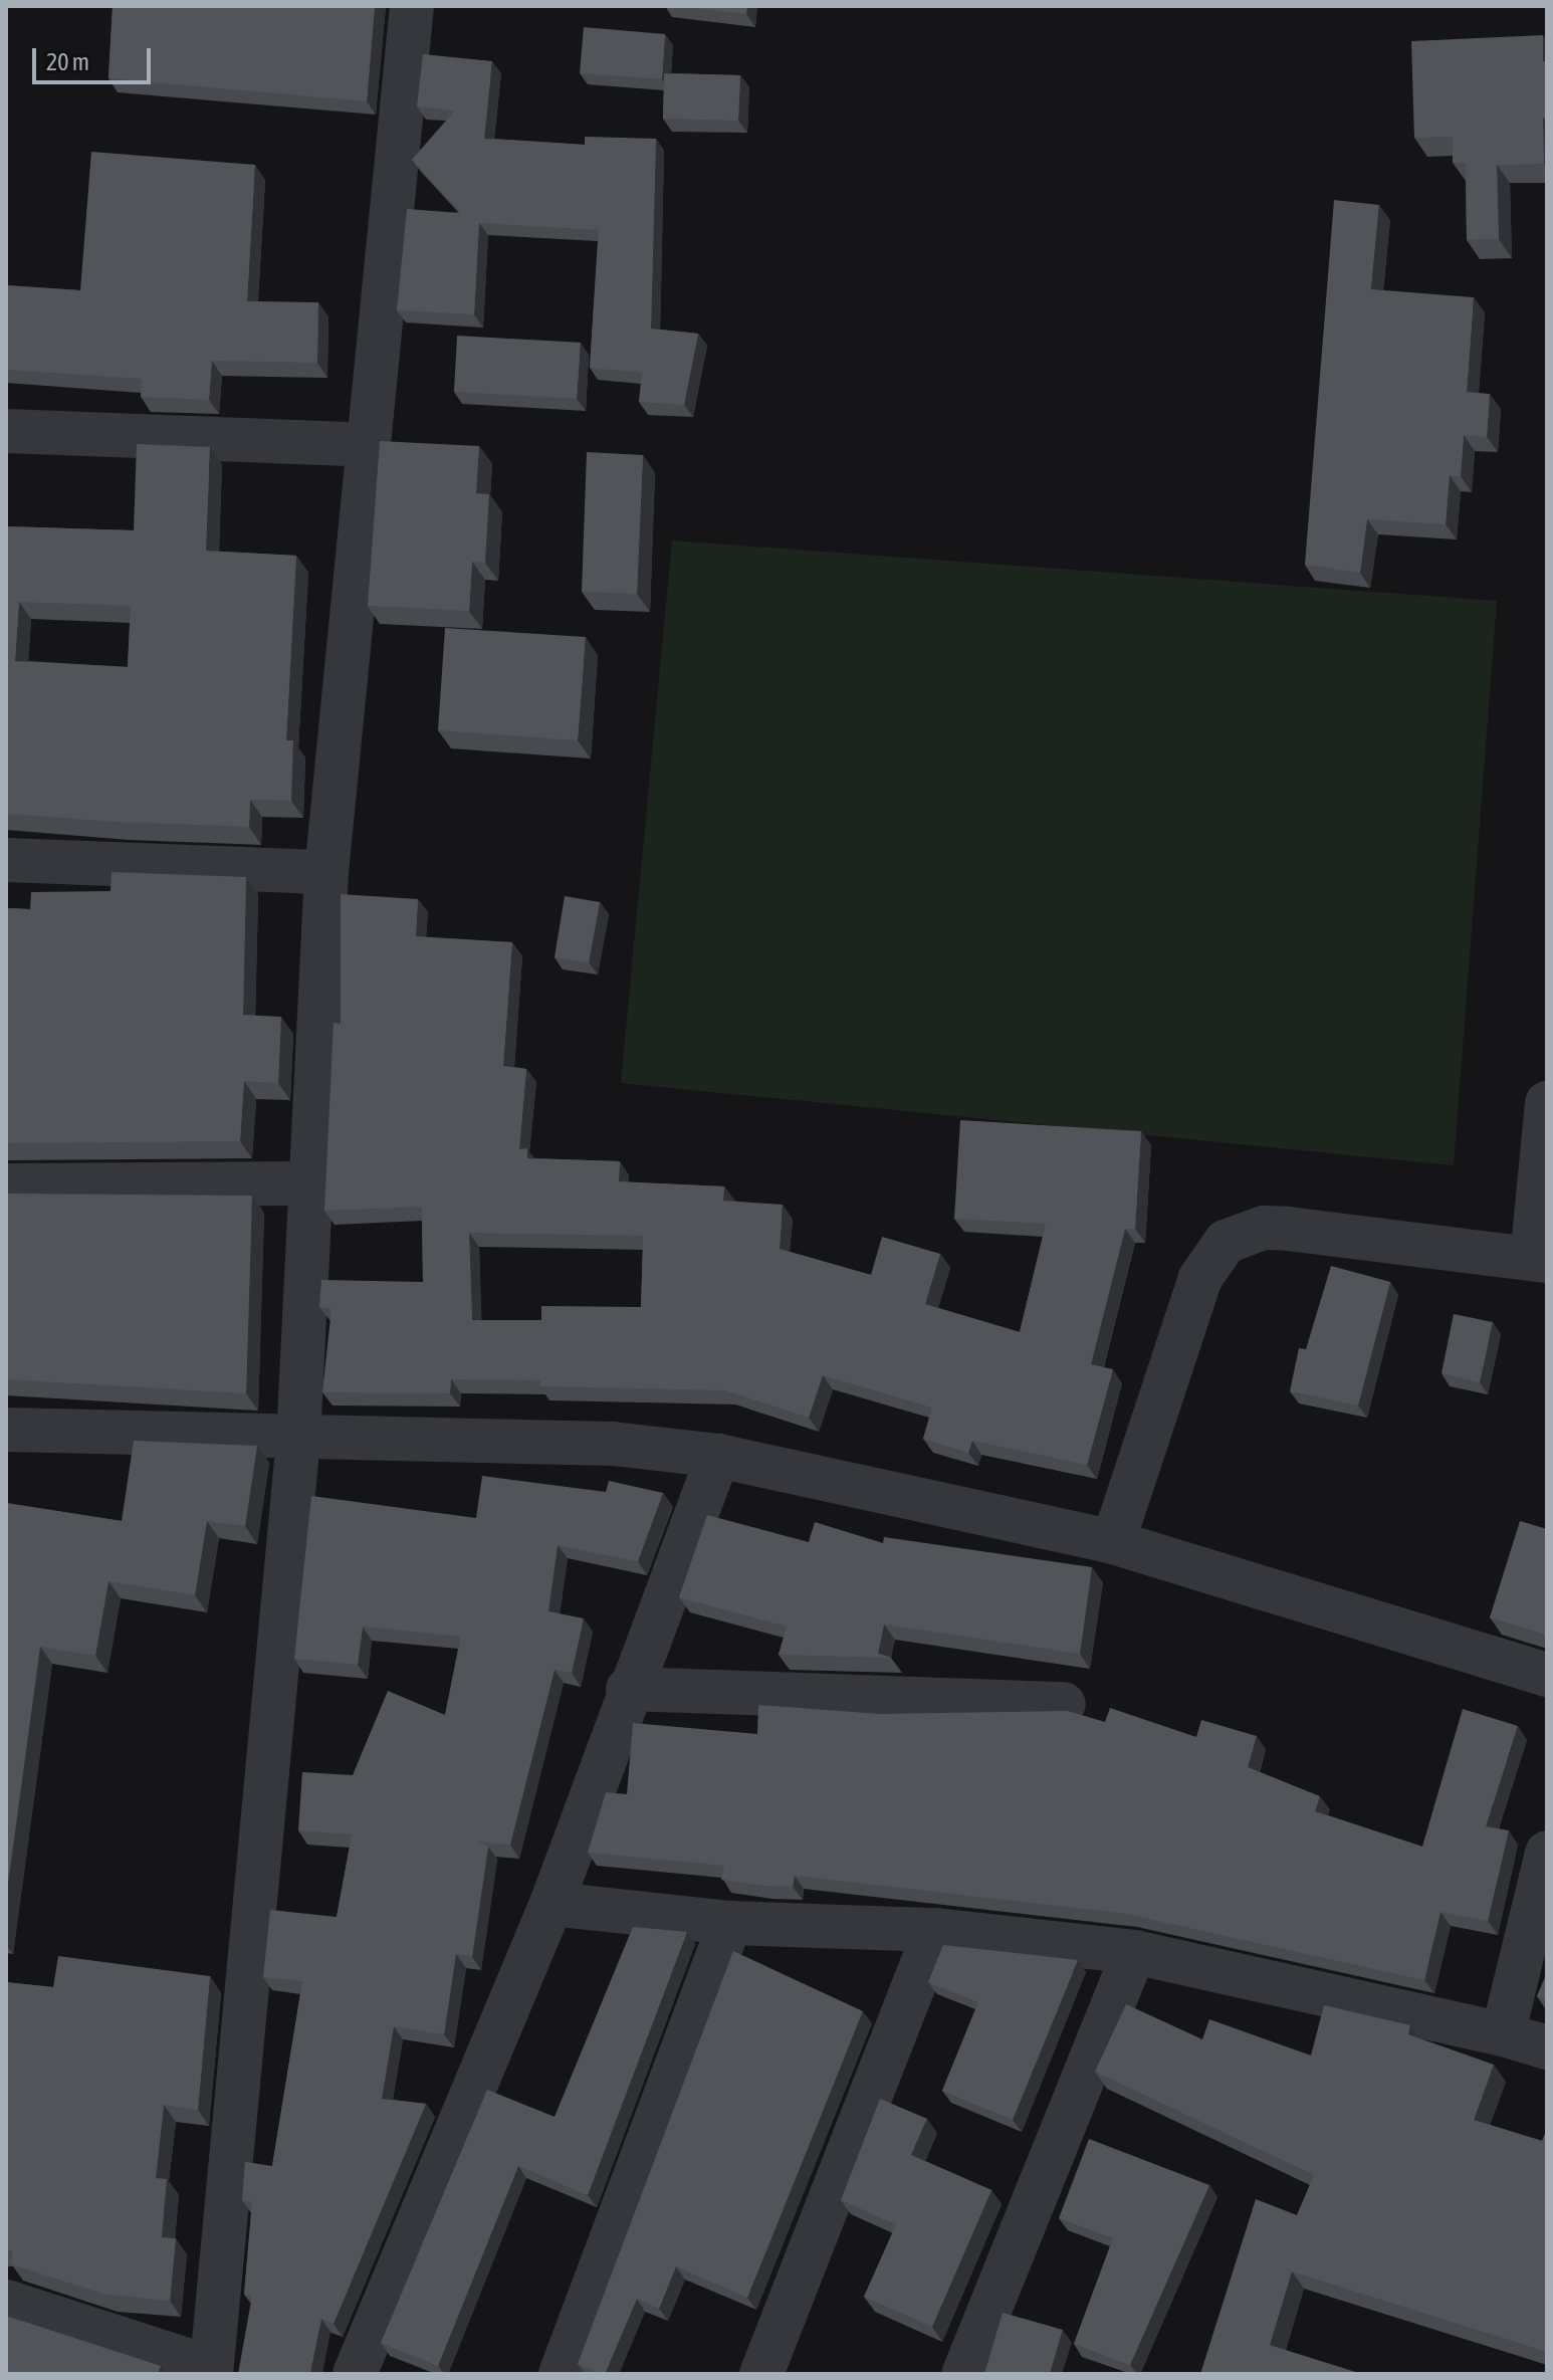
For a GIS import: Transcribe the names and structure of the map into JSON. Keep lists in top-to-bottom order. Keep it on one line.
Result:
{"scale_bar":"20 m"}
